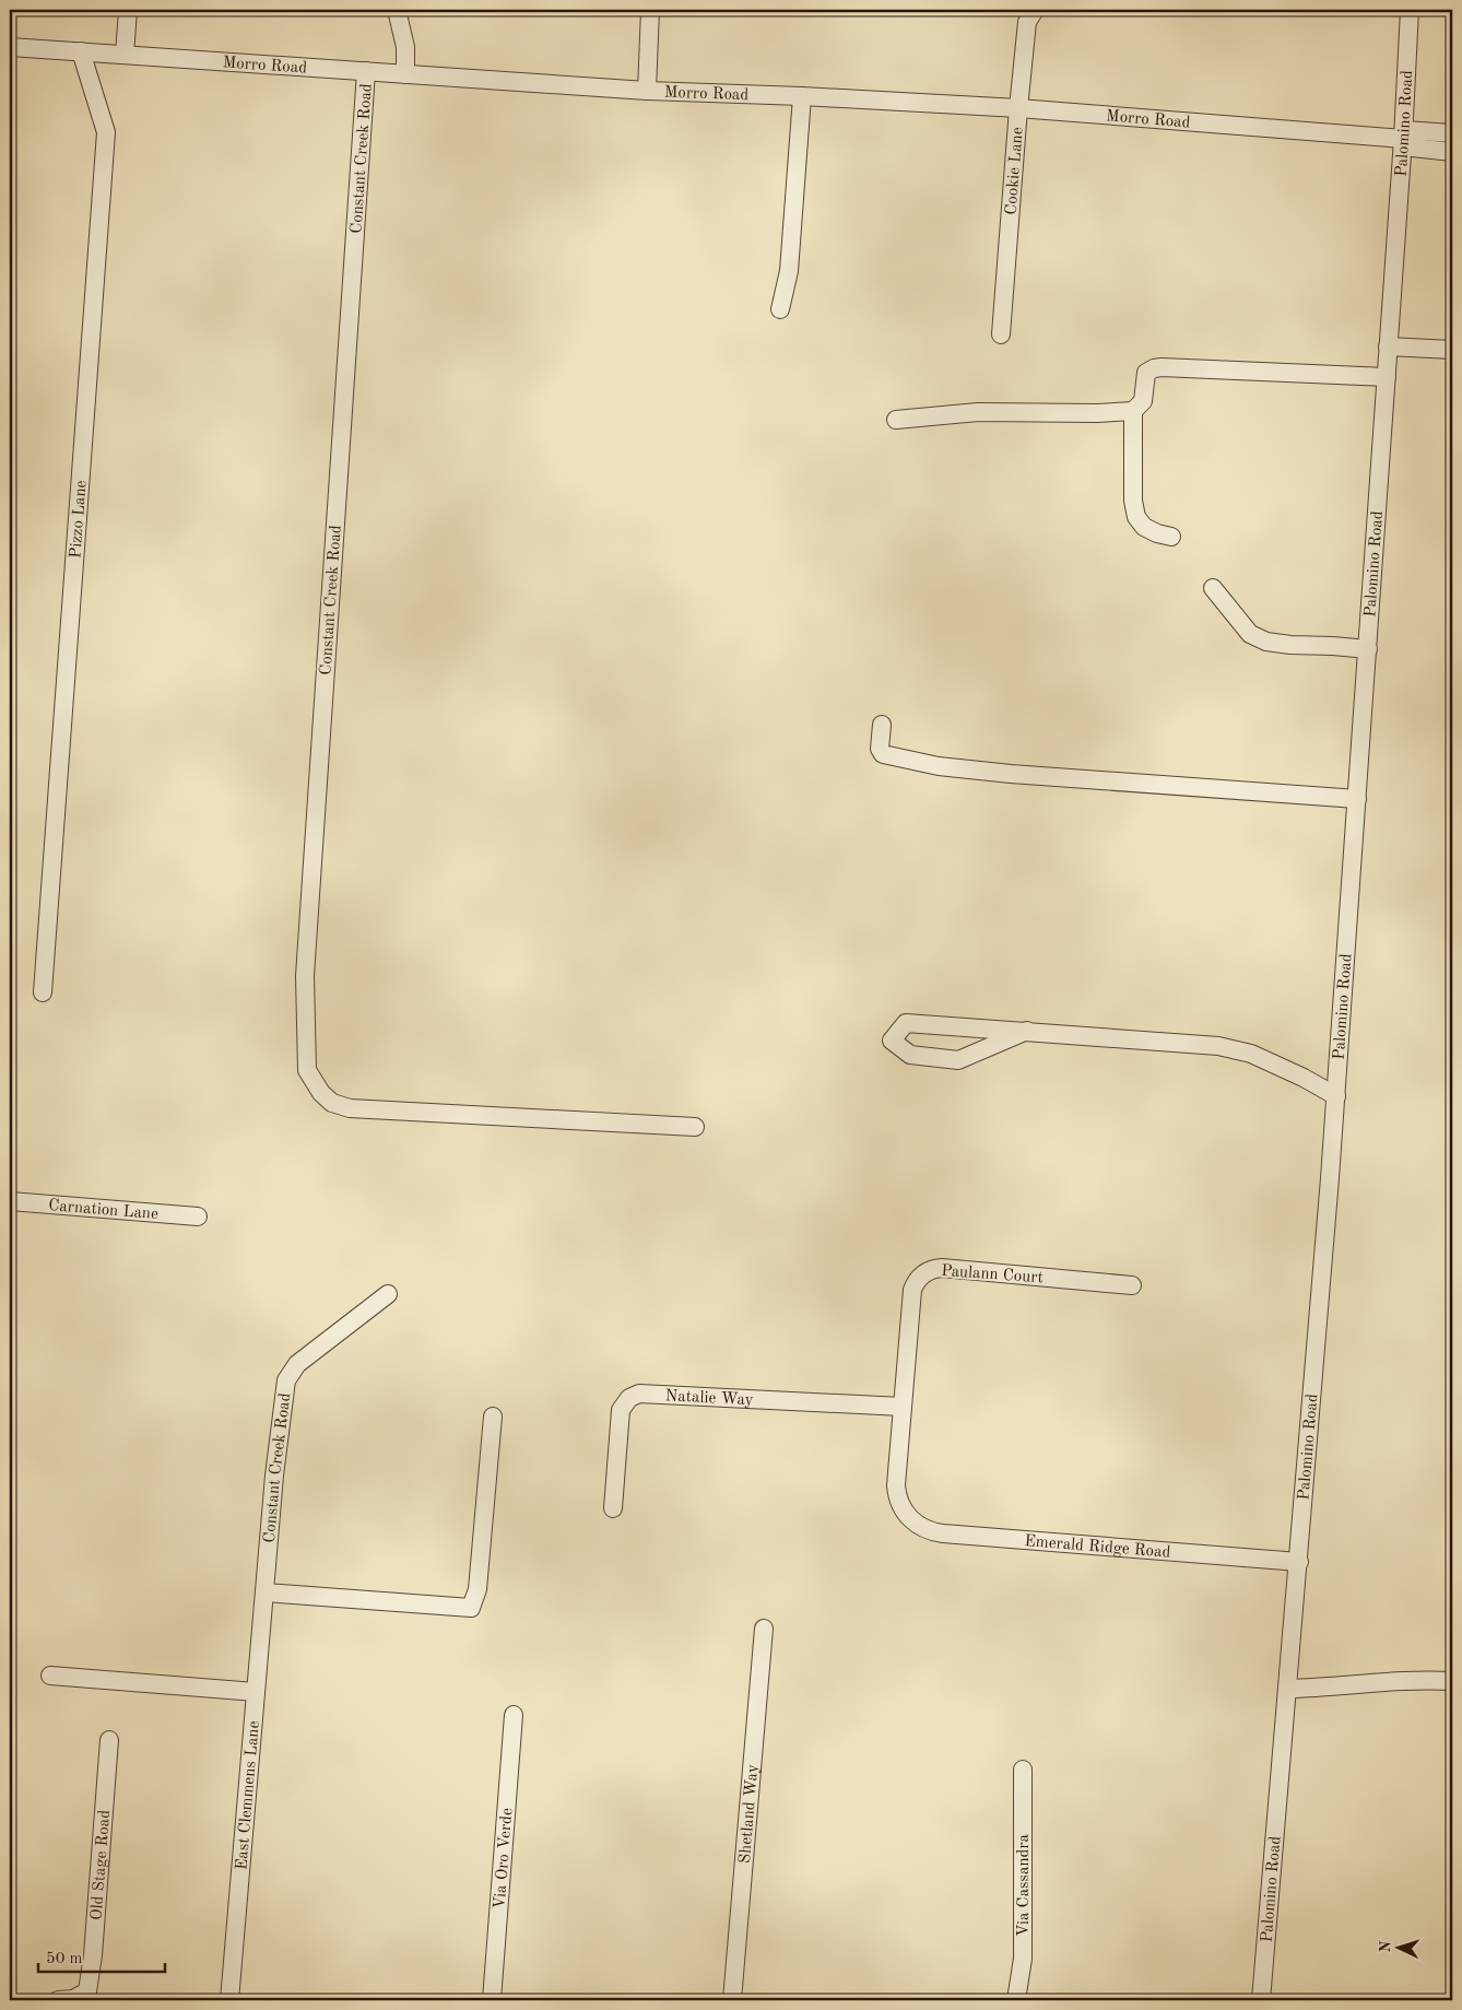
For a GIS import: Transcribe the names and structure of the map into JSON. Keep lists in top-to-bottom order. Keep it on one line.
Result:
{"streets":{"street":["Morro Road","Palomino Road","Constant Creek Road","Cookie Lane","Pizzo Lane","Carnation Lane","Paulann Court","Natalie Way","Emerald Ridge Road","East Clemmens Lane","Shetland Way","Via Oro Verde","Old Stage Road","Via Cassandra"]},"crossings":[["Morro Road","Palomino Road"],["Morro Road","Constant Creek Road"],["Morro Road","Cookie Lane"],["Morro Road","Pizzo Lane"],["Palomino Road","Emerald Ridge Road"],["Constant Creek Road","East Clemmens Lane"],["Paulann Court","Natalie Way"],["Paulann Court","Emerald Ridge Road"],["Natalie Way","Emerald Ridge Road"]],"scale_bar":"50 m","north":"left"}
